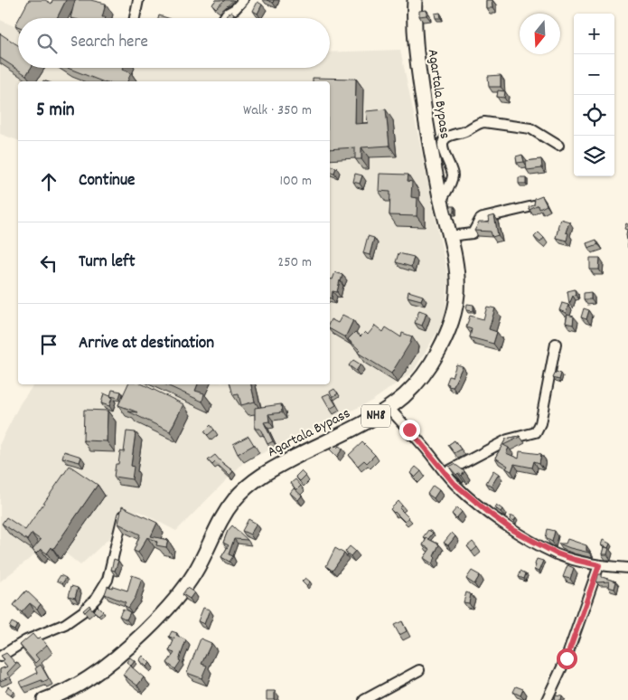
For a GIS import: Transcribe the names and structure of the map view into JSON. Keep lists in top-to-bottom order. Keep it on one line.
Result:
{"streets":{"highway":["Agartala Bypass","NH8"]},"north":"bottom","page":{"map_buttons":["+","−"],"search":"Search here","heading":["5 min","Walk · 350 m"],"list":[["Continue","100 m"],["Turn left","250 m"],"Arrive at destination"]}}
